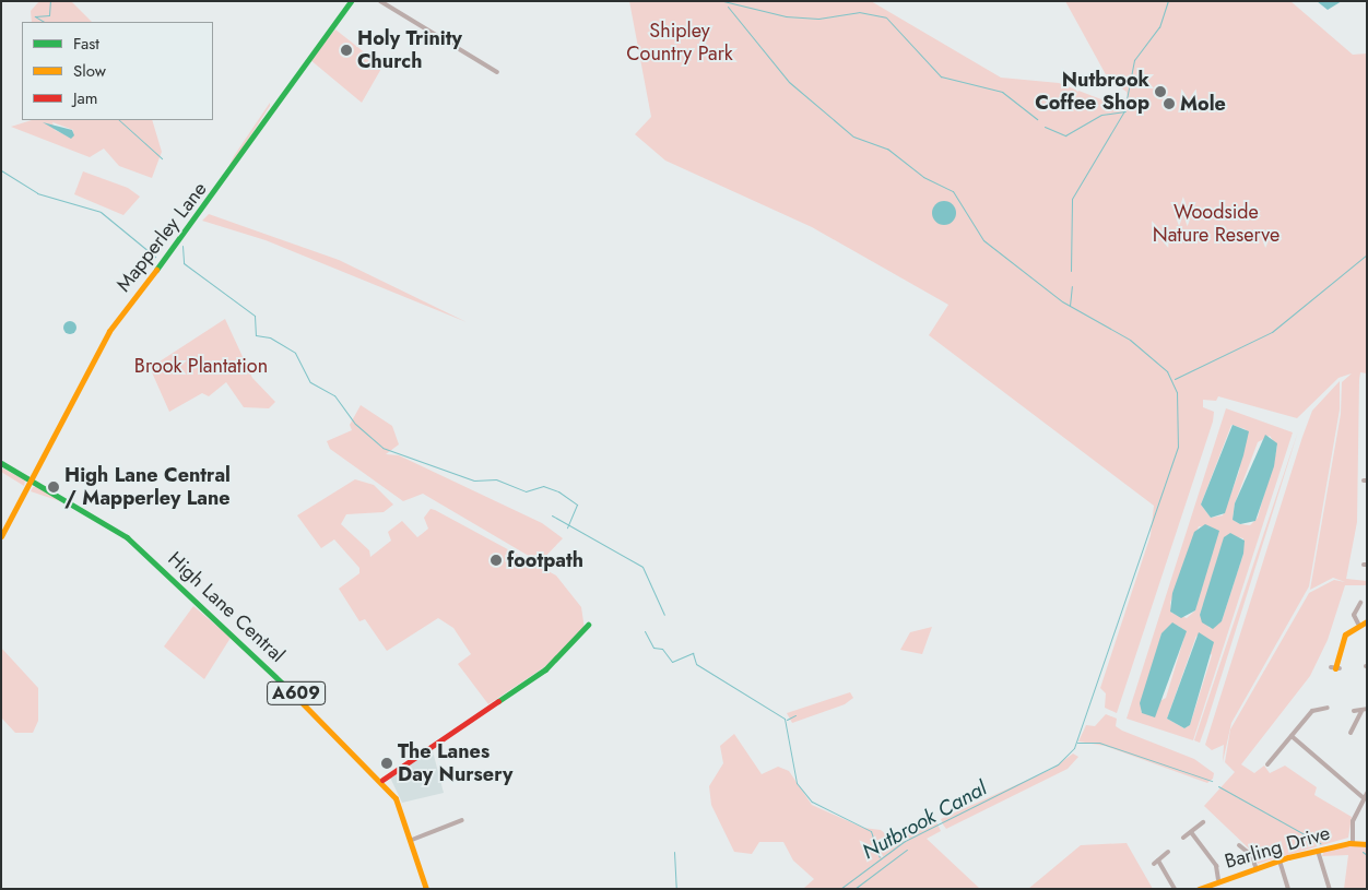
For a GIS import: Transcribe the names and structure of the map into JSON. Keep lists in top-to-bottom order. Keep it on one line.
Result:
{"streets":{"street":["Mapperley Lane","High Lane Central","A609","Barling Drive"]},"crossings":[["Mapperley Lane","High Lane Central"],["Mapperley Lane","A609"],["High Lane Central","A609"]],"water":["Nutbrook Canal"],"parks":["Shipley Country Park","Woodside Nature Reserve","Brook Plantation"],"places":["Holy Trinity Church","Nutbrook Coffee Shop","Mole","High Lane Central / Mapperley Lane","footpath","The Lanes Day Nursery"],"legend":["Fast","Slow","Jam"]}
